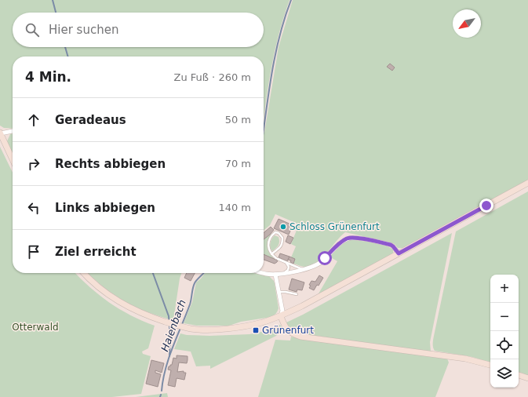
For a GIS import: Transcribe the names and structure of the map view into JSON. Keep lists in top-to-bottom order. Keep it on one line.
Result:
{"water":["Haienbach"],"parks":["Otterwald"],"places":{"other":["Schloss Grünenfurt"],"transit":["Grünenfurt"]},"north":"bottom left","page":{"search":"Hier suchen","heading":["4 Min.","Zu Fuß · 260 m"],"list":[["Geradeaus","50 m"],["Rechts abbiegen","70 m"],["Links abbiegen","140 m"],"Ziel erreicht"],"map_buttons":["+","−"]}}
